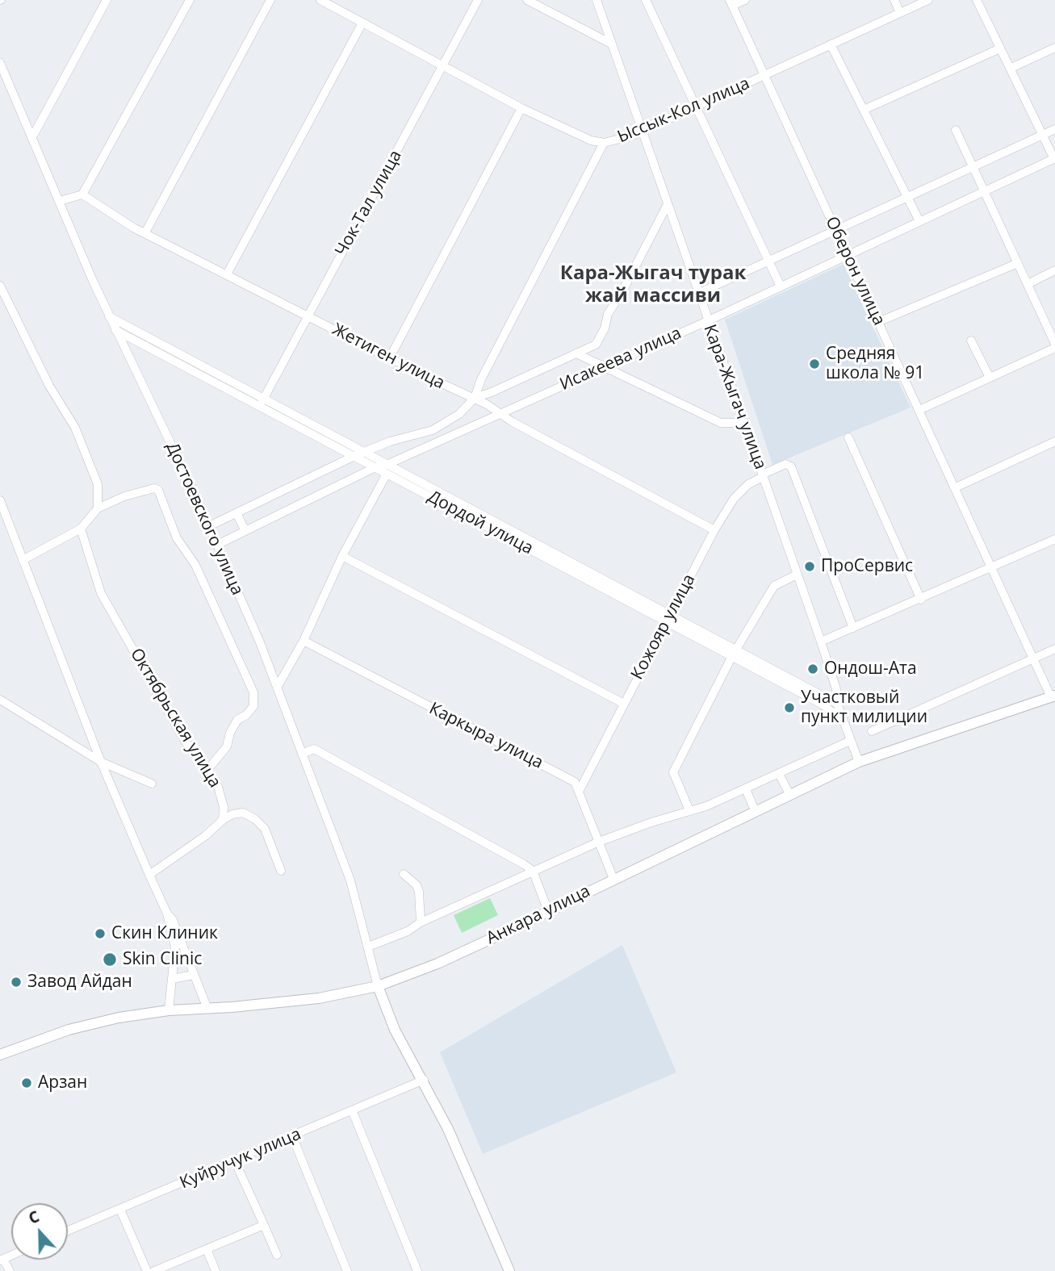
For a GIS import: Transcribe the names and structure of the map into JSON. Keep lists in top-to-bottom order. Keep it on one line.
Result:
{"streets":{"main road":["Анкара улица"],"street":["Ыссык-Кол улица","Чок-Тал улица","Оберон улица","Жетиген улица","Исакеева улица","Кара-Жыгач улица","Достоевского улица","Дордой улица","Кожояр улица","Октябрьская улица","Каркыра улица","Куйручук улица"]},"crossings":[["Ыссык-Кол улица","Чок-Тал улица"],["Ыссык-Кол улица","Оберон улица"],["Ыссык-Кол улица","Кара-Жыгач улица"],["Чок-Тал улица","Жетиген улица"],["Чок-Тал улица","Дордой улица"],["Оберон улица","Исакеева улица"],["Оберон улица","Анкара улица"],["Жетиген улица","Исакеева улица"],["Жетиген улица","Кожояр улица"],["Исакеева улица","Кара-Жыгач улица"],["Исакеева улица","Достоевского улица"],["Исакеева улица","Дордой улица"],["Кара-Жыгач улица","Дордой улица"],["Кара-Жыгач улица","Кожояр улица"],["Кара-Жыгач улица","Анкара улица"],["Достоевского улица","Дордой улица"],["Достоевского улица","Анкара улица"],["Дордой улица","Кожояр улица"],["Кожояр улица","Каркыра улица"]],"districts":["Кара-Жыгач турак жай массиви"],"places":["Средняя школа № 91","ПроСервис","Ондош-Ата","Участковый пункт милиции","Скин Клиник","Skin Clinic","Завод Айдан","Арзан"],"north":"top"}
